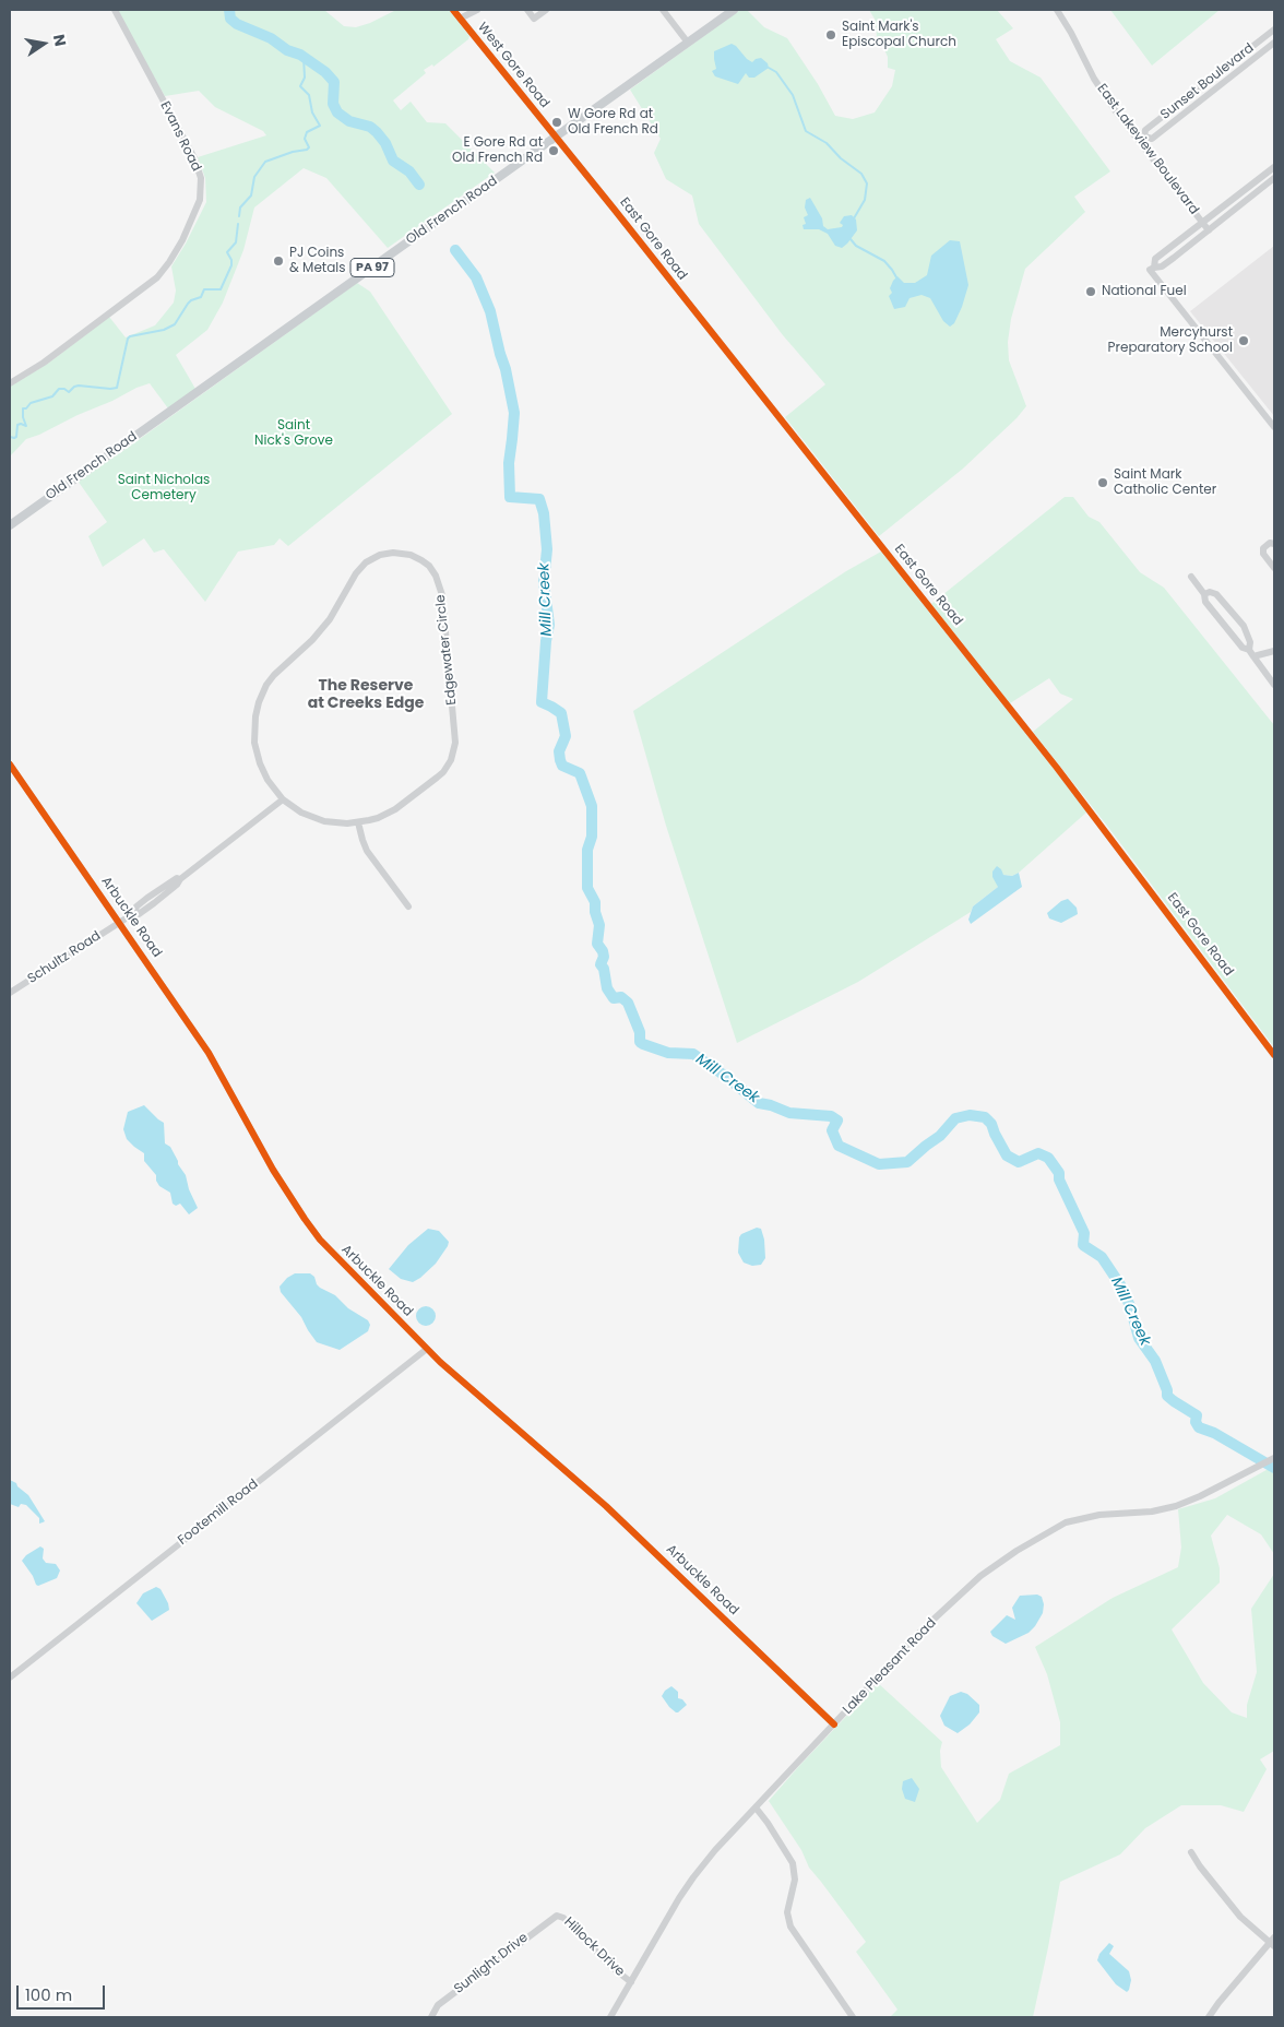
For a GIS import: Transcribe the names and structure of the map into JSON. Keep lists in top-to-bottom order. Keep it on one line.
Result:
{"streets":{"main road":["Old French Road","PA 97"],"street":["West Gore Road","Sunset Boulevard","Evans Road","East Lakeview Boulevard","East Gore Road","Edgewater Circle","Arbuckle Road","Schultz Road","Footemill Road","Lake Pleasant Road","Hillock Drive","Sunlight Drive"]},"crossings":[["West Gore Road","Old French Road"],["West Gore Road","East Gore Road"],["Sunset Boulevard","East Lakeview Boulevard"],["Old French Road","East Gore Road"],["Arbuckle Road","Schultz Road"],["Arbuckle Road","Footemill Road"],["Arbuckle Road","Lake Pleasant Road"],["Lake Pleasant Road","Hillock Drive"],["Hillock Drive","Sunlight Drive"]],"districts":["The Reserve at Creeks Edge"],"water":["Mill Creek"],"parks":["Saint Nick's Grove","Saint Nicholas Cemetery"],"places":["Saint Mark's Episcopal Church","W Gore Rd at Old French Rd","E Gore Rd at Old French Rd","PJ Coins & Metals","National Fuel","Mercyhurst Preparatory School","Saint Mark Catholic Center"],"scale_bar":"100 m","north":"right"}
